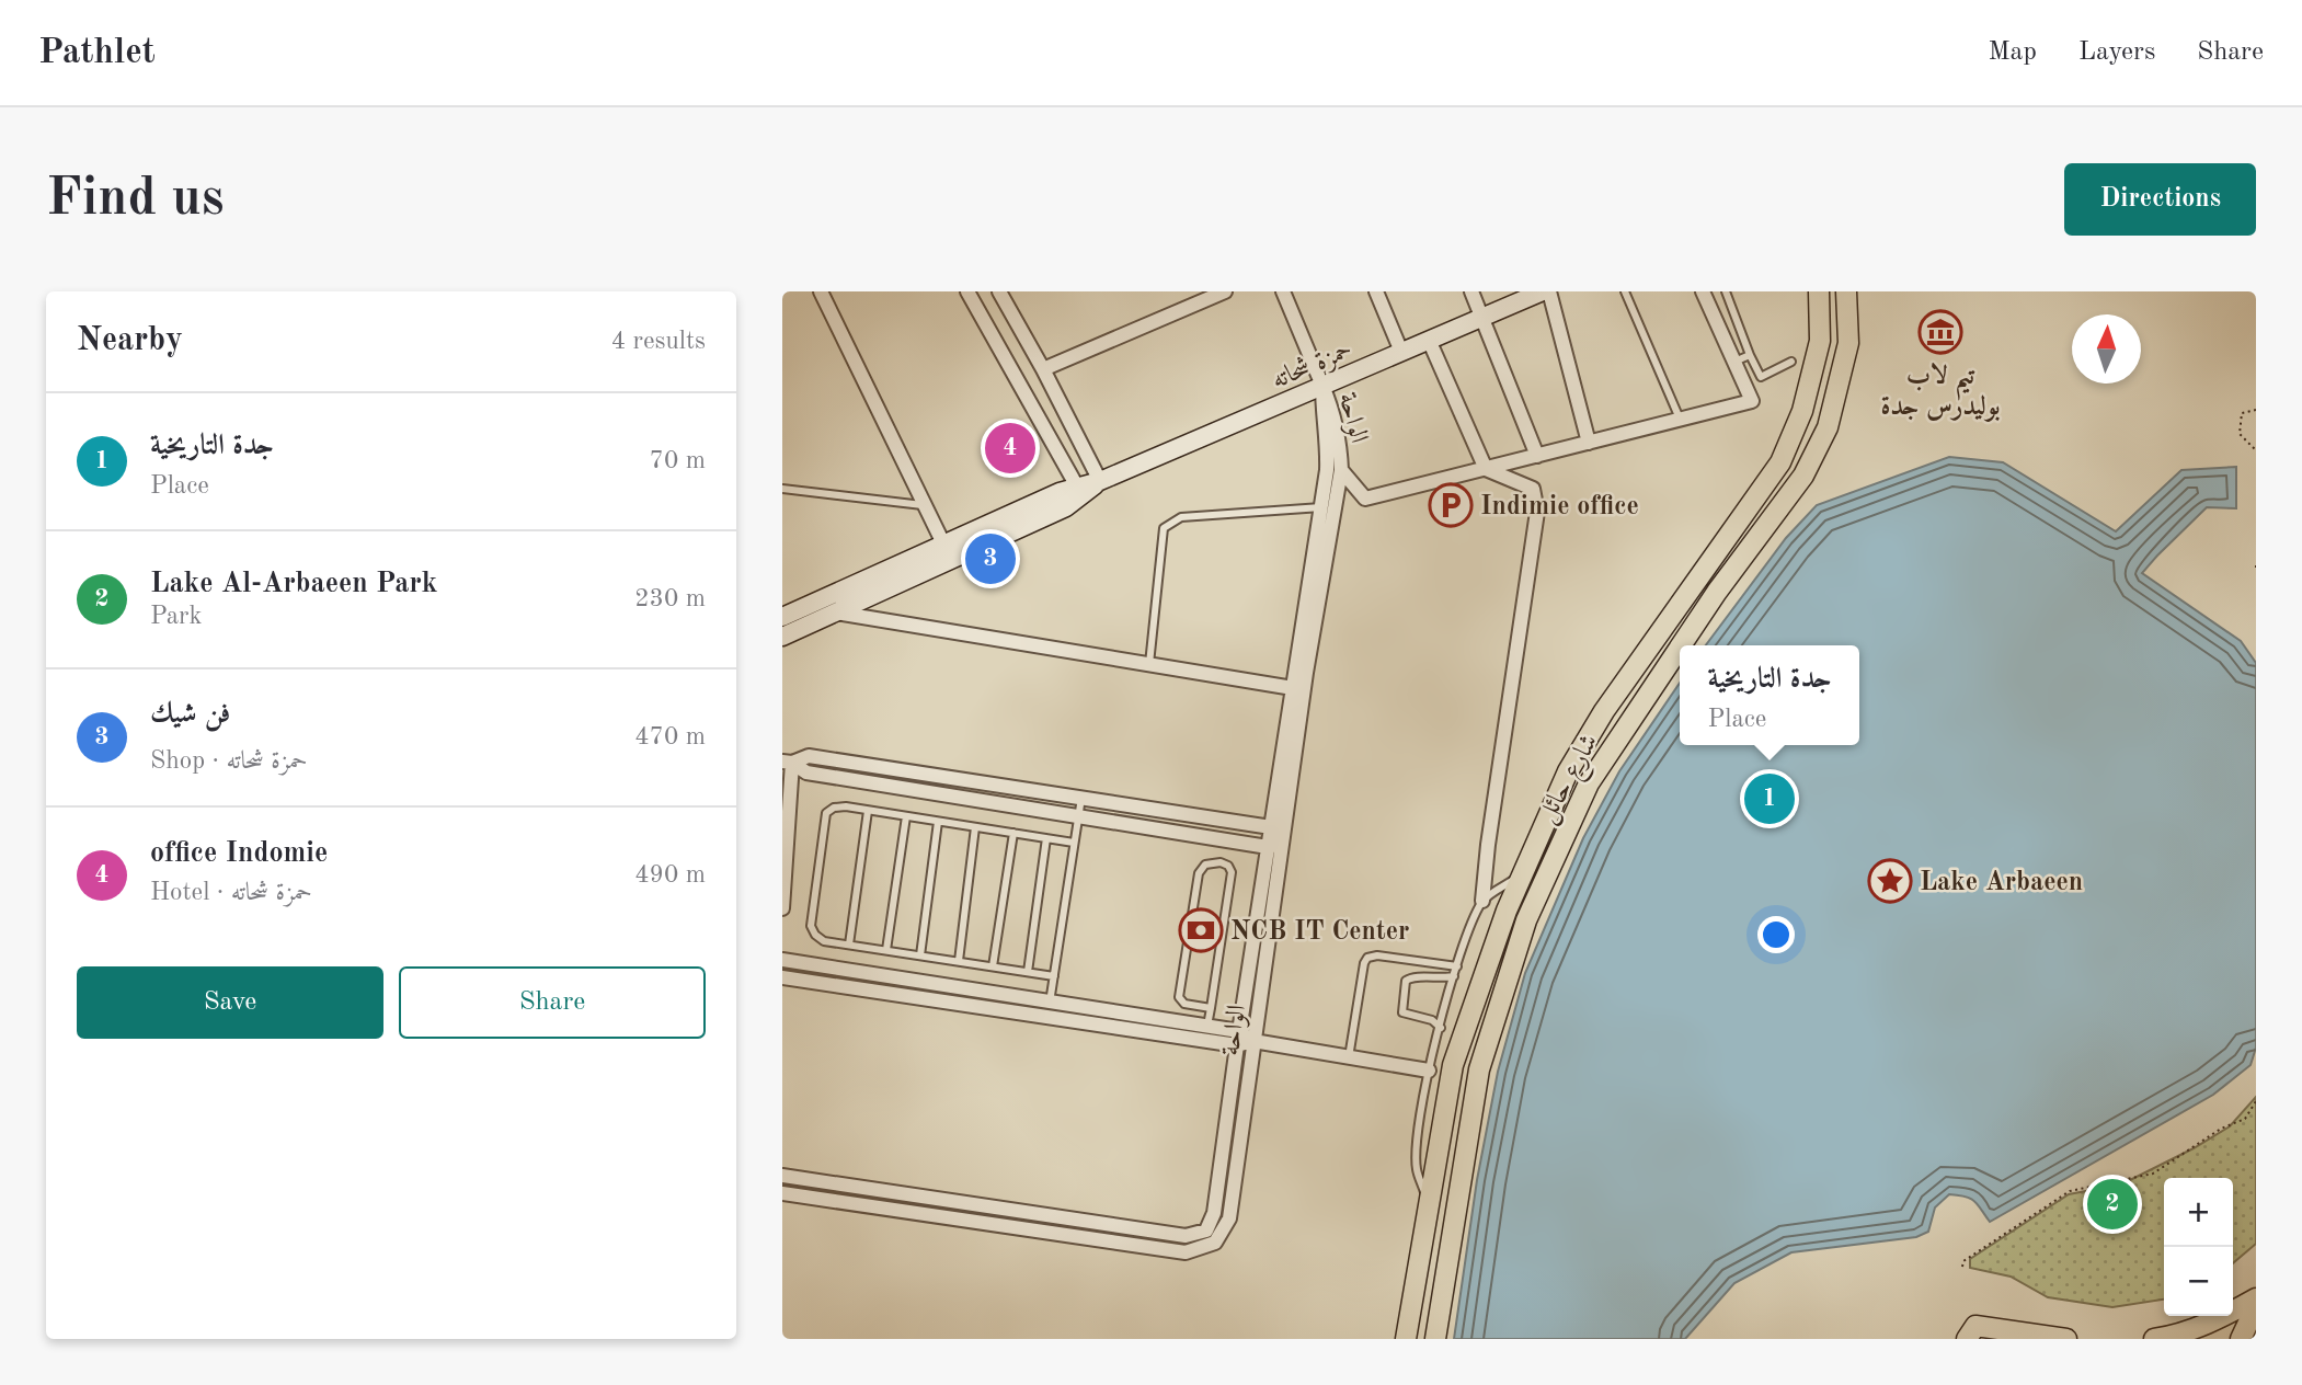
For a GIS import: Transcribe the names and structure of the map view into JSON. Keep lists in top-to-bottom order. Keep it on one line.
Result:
{"streets":{"main road":["حمزة شحاته","شارع حائل"],"street":["الواحة"]},"crossings":[["حمزة شحاته","الواحة"]],"places":{"museum":["تيم لاب بوليدرس جدة"],"parking":["Indimie office"],"place":["Lake Arbaeen"],"bank":["NCB IT Center"]},"north":"top","page":{"header":"Pathlet","nav":["Map","Layers","Share"],"buttons":["Directions",["Save","Share"]],"title":"Find us","heading":["Nearby","4 results"],"list":[{"mark":"1","name":"جدة التاريخية","note":"Place","value":"70 m"},{"mark":"2","name":"Lake Al-Arbaeen Park","note":"Park","value":"230 m"},{"mark":"3","name":"فن شيك","note":"Shop · حمزة شحاته","value":"470 m"},{"mark":"4","name":"office Indomie","note":"Hotel · حمزة شحاته","value":"490 m"}],"pins":["4","3","1","2"],"popup":["جدة التاريخية","Place"],"map_buttons":["+","−"]}}
